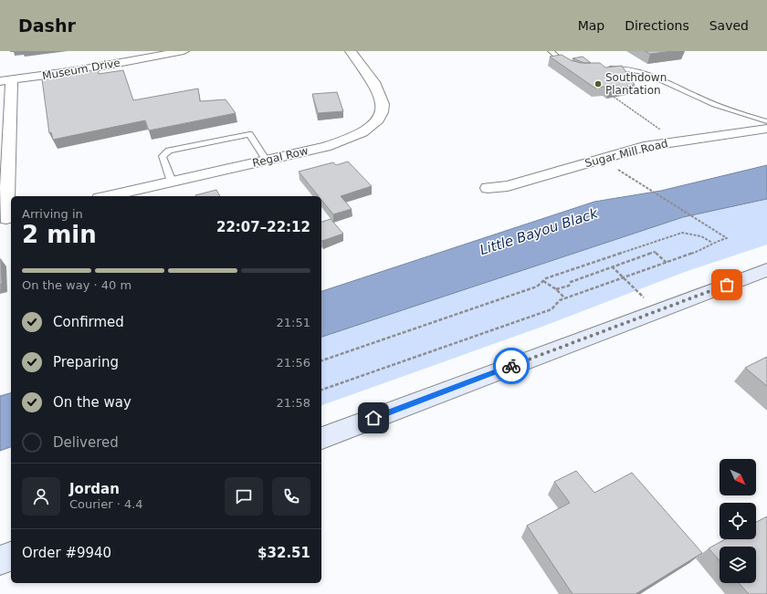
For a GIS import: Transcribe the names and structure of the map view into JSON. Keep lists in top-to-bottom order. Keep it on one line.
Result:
{"streets":{"street":["Museum Drive","Sugar Mill Road","Regal Row"]},"water":["Little Bayou Black"],"places":["Southdown Plantation"],"north":"bottom right","page":{"header":"Dashr","nav":["Map","Directions","Saved"],"heading":["2 min","Arriving in","22:07–22:12"],"panel":["Jordan","Courier · 4.4","Order #9940","$32.51"],"bar":"On the way · 40 m","list":[["Confirmed","21:51"],["Preparing","21:56"],["On the way","21:58"],"Delivered"]}}
